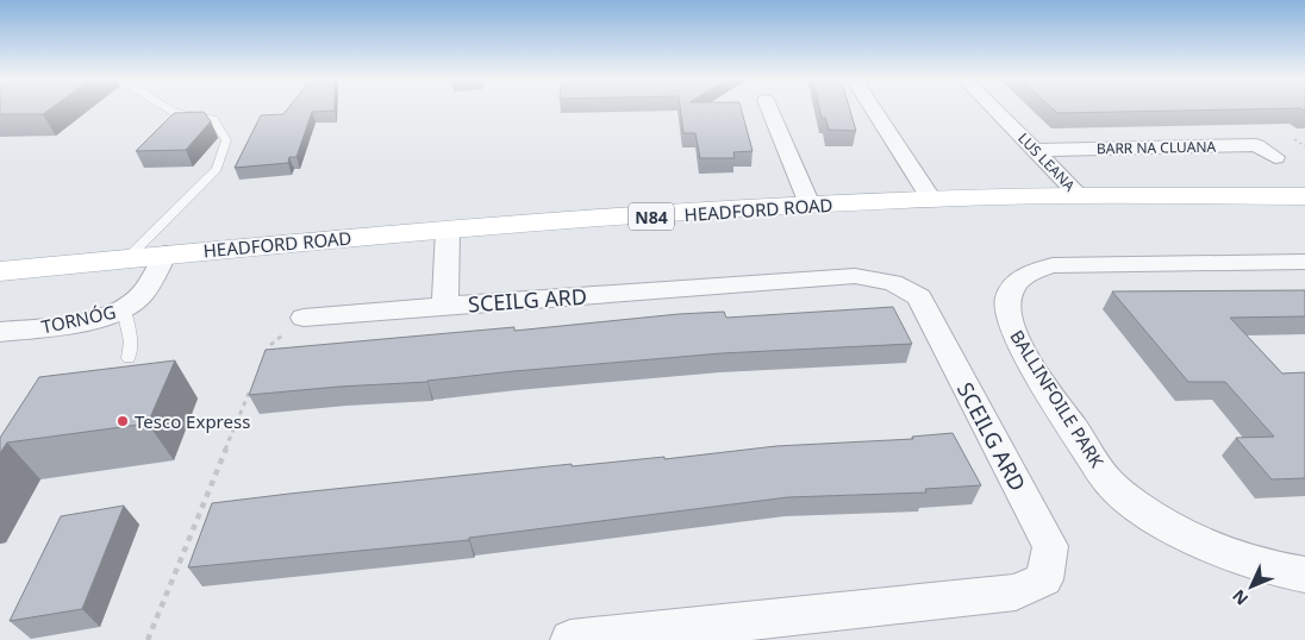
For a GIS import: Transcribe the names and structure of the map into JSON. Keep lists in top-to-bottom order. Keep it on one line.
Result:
{"streets":{"main road":["HEADFORD ROAD","N84"],"street":["BARR NA CLUANA","LUS LEANA","SCEILG ARD","TORNÓG","BALLINFOILE PARK"]},"crossings":[["BARR NA CLUANA","LUS LEANA"],["LUS LEANA","HEADFORD ROAD"],["HEADFORD ROAD","SCEILG ARD"],["HEADFORD ROAD","TORNÓG"]],"places":["Tesco Express"],"north":"bottom left"}
